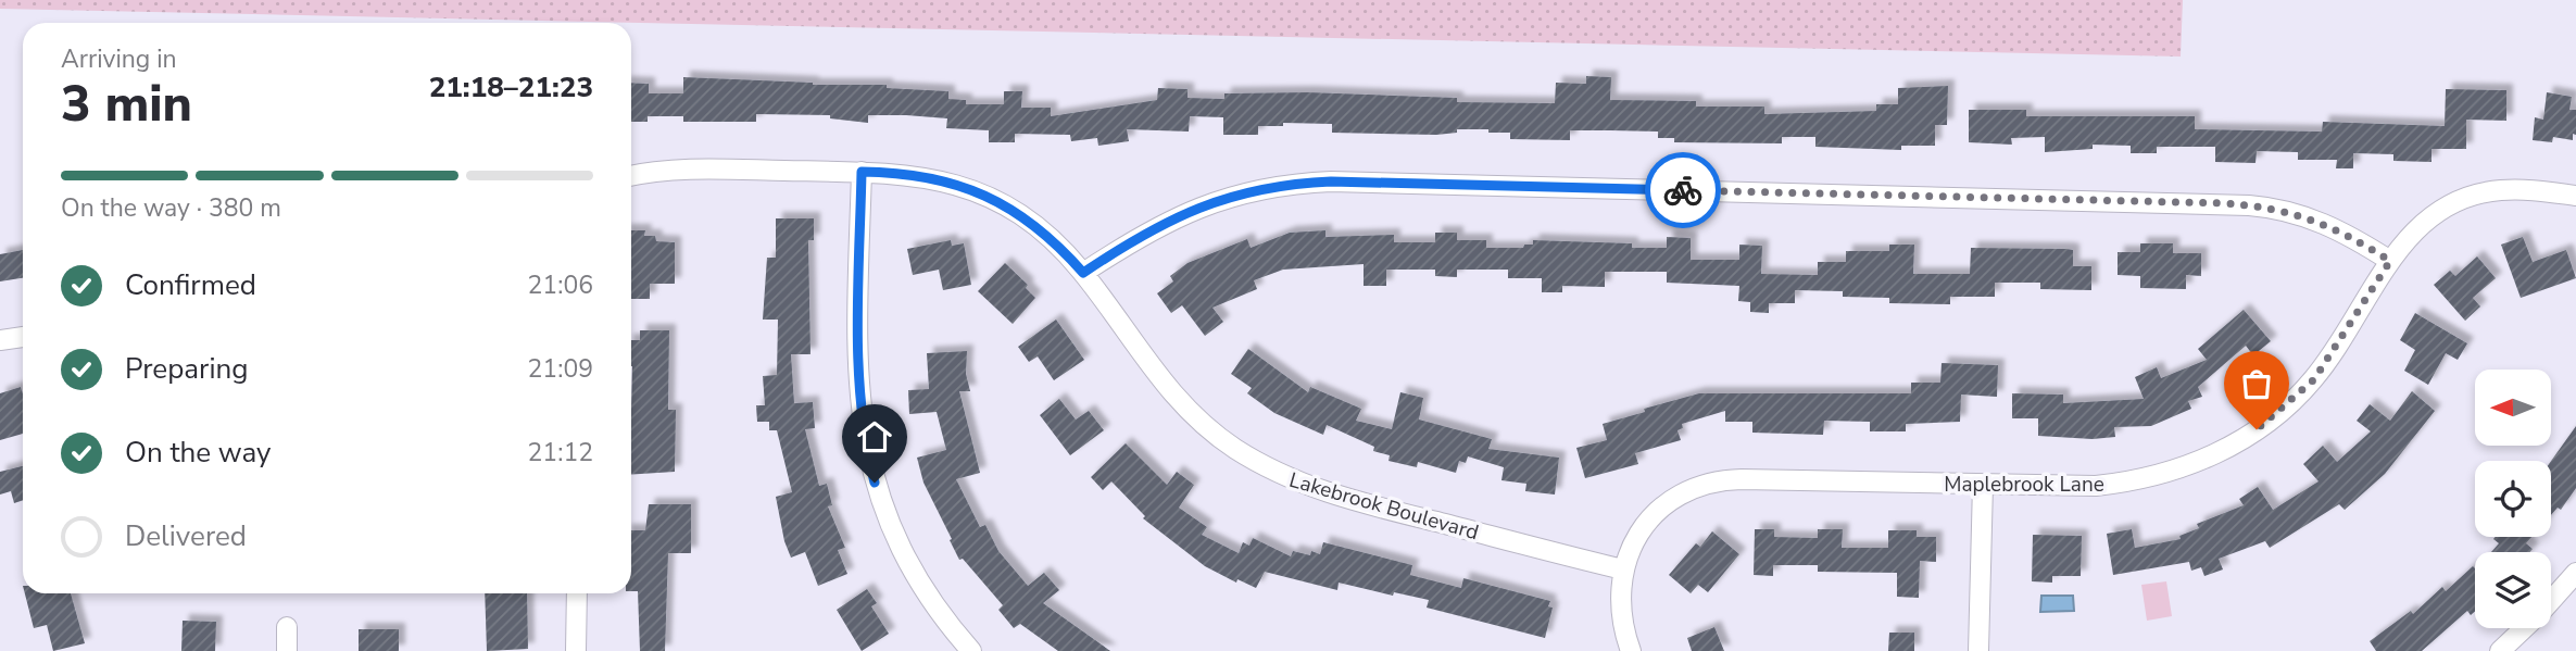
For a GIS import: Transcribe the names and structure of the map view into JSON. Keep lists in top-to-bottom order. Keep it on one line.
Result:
{"streets":{"street":["Maplebrook Lane","Lakebrook Boulevard"]},"crossings":[["Maplebrook Lane","Lakebrook Boulevard"]],"north":"left","page":{"heading":["3 min","Arriving in","21:18–21:23"],"bar":"On the way · 380 m","list":[["Confirmed","21:06"],["Preparing","21:09"],["On the way","21:12"],"Delivered"]}}
